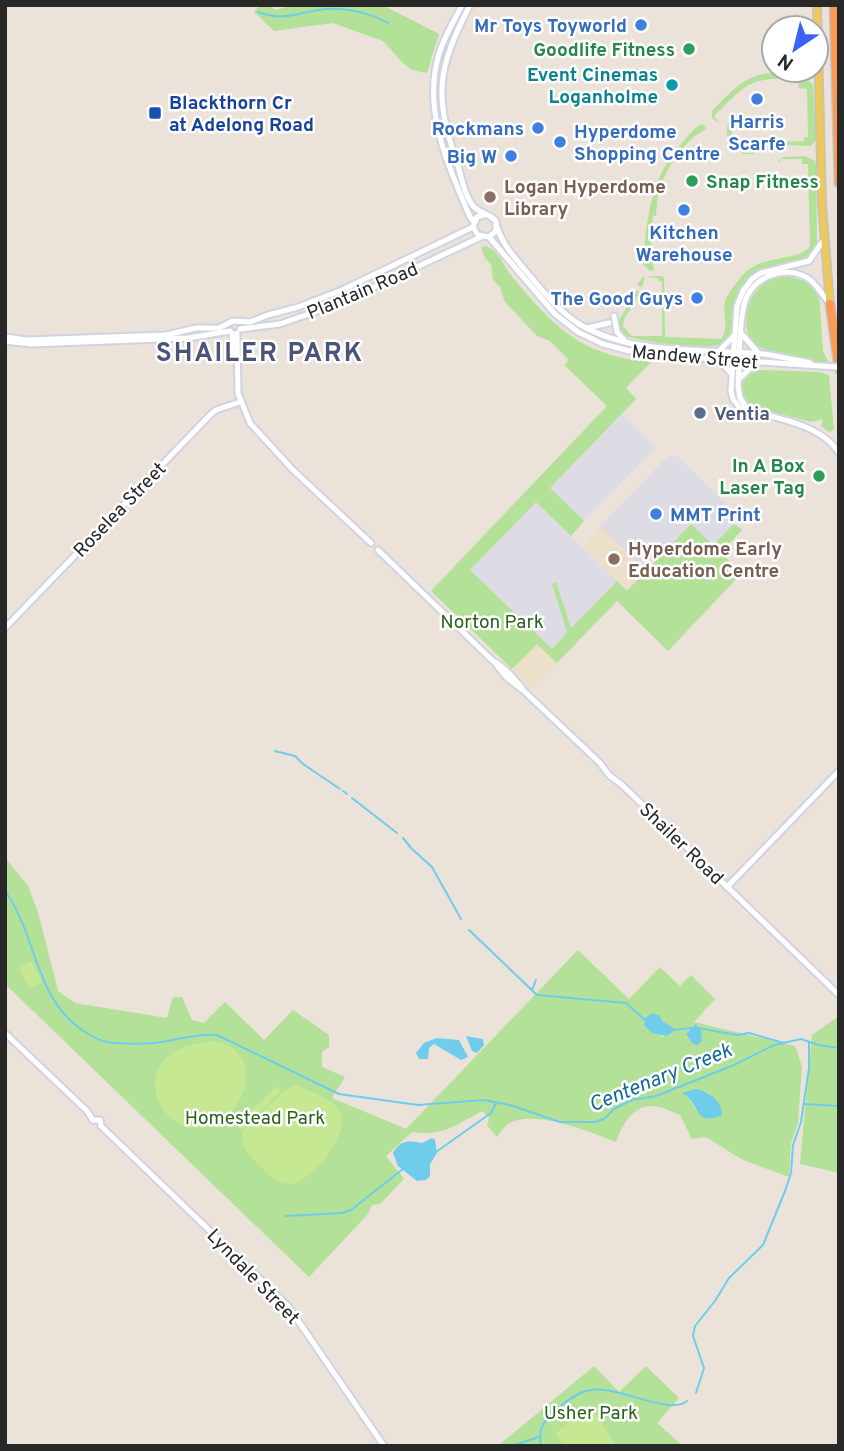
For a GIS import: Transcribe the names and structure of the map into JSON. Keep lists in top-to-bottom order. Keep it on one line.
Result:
{"streets":{"street":["Plantain Road","Mandew Street","Roselea Street","Shailer Road","Lyndale Street"]},"crossings":[["Plantain Road","Mandew Street"],["Roselea Street","Shailer Road"]],"districts":["SHAILER PARK"],"water":["Centenary Creek"],"parks":["Norton Park","Homestead Park","Usher Park"],"places":{"other":["Mr Toys Toyworld","Goodlife Fitness","Event Cinemas Loganholme","Harris Scarfe","Rockmans","Hyperdome Shopping Centre","Big W","Snap Fitness","Logan Hyperdome Library","Kitchen Warehouse","The Good Guys","Ventia","In A Box Laser Tag","MMT Print","Hyperdome Early Education Centre"],"transit":["Blackthorn Cr at Adelong Road"]},"north":"bottom left"}
